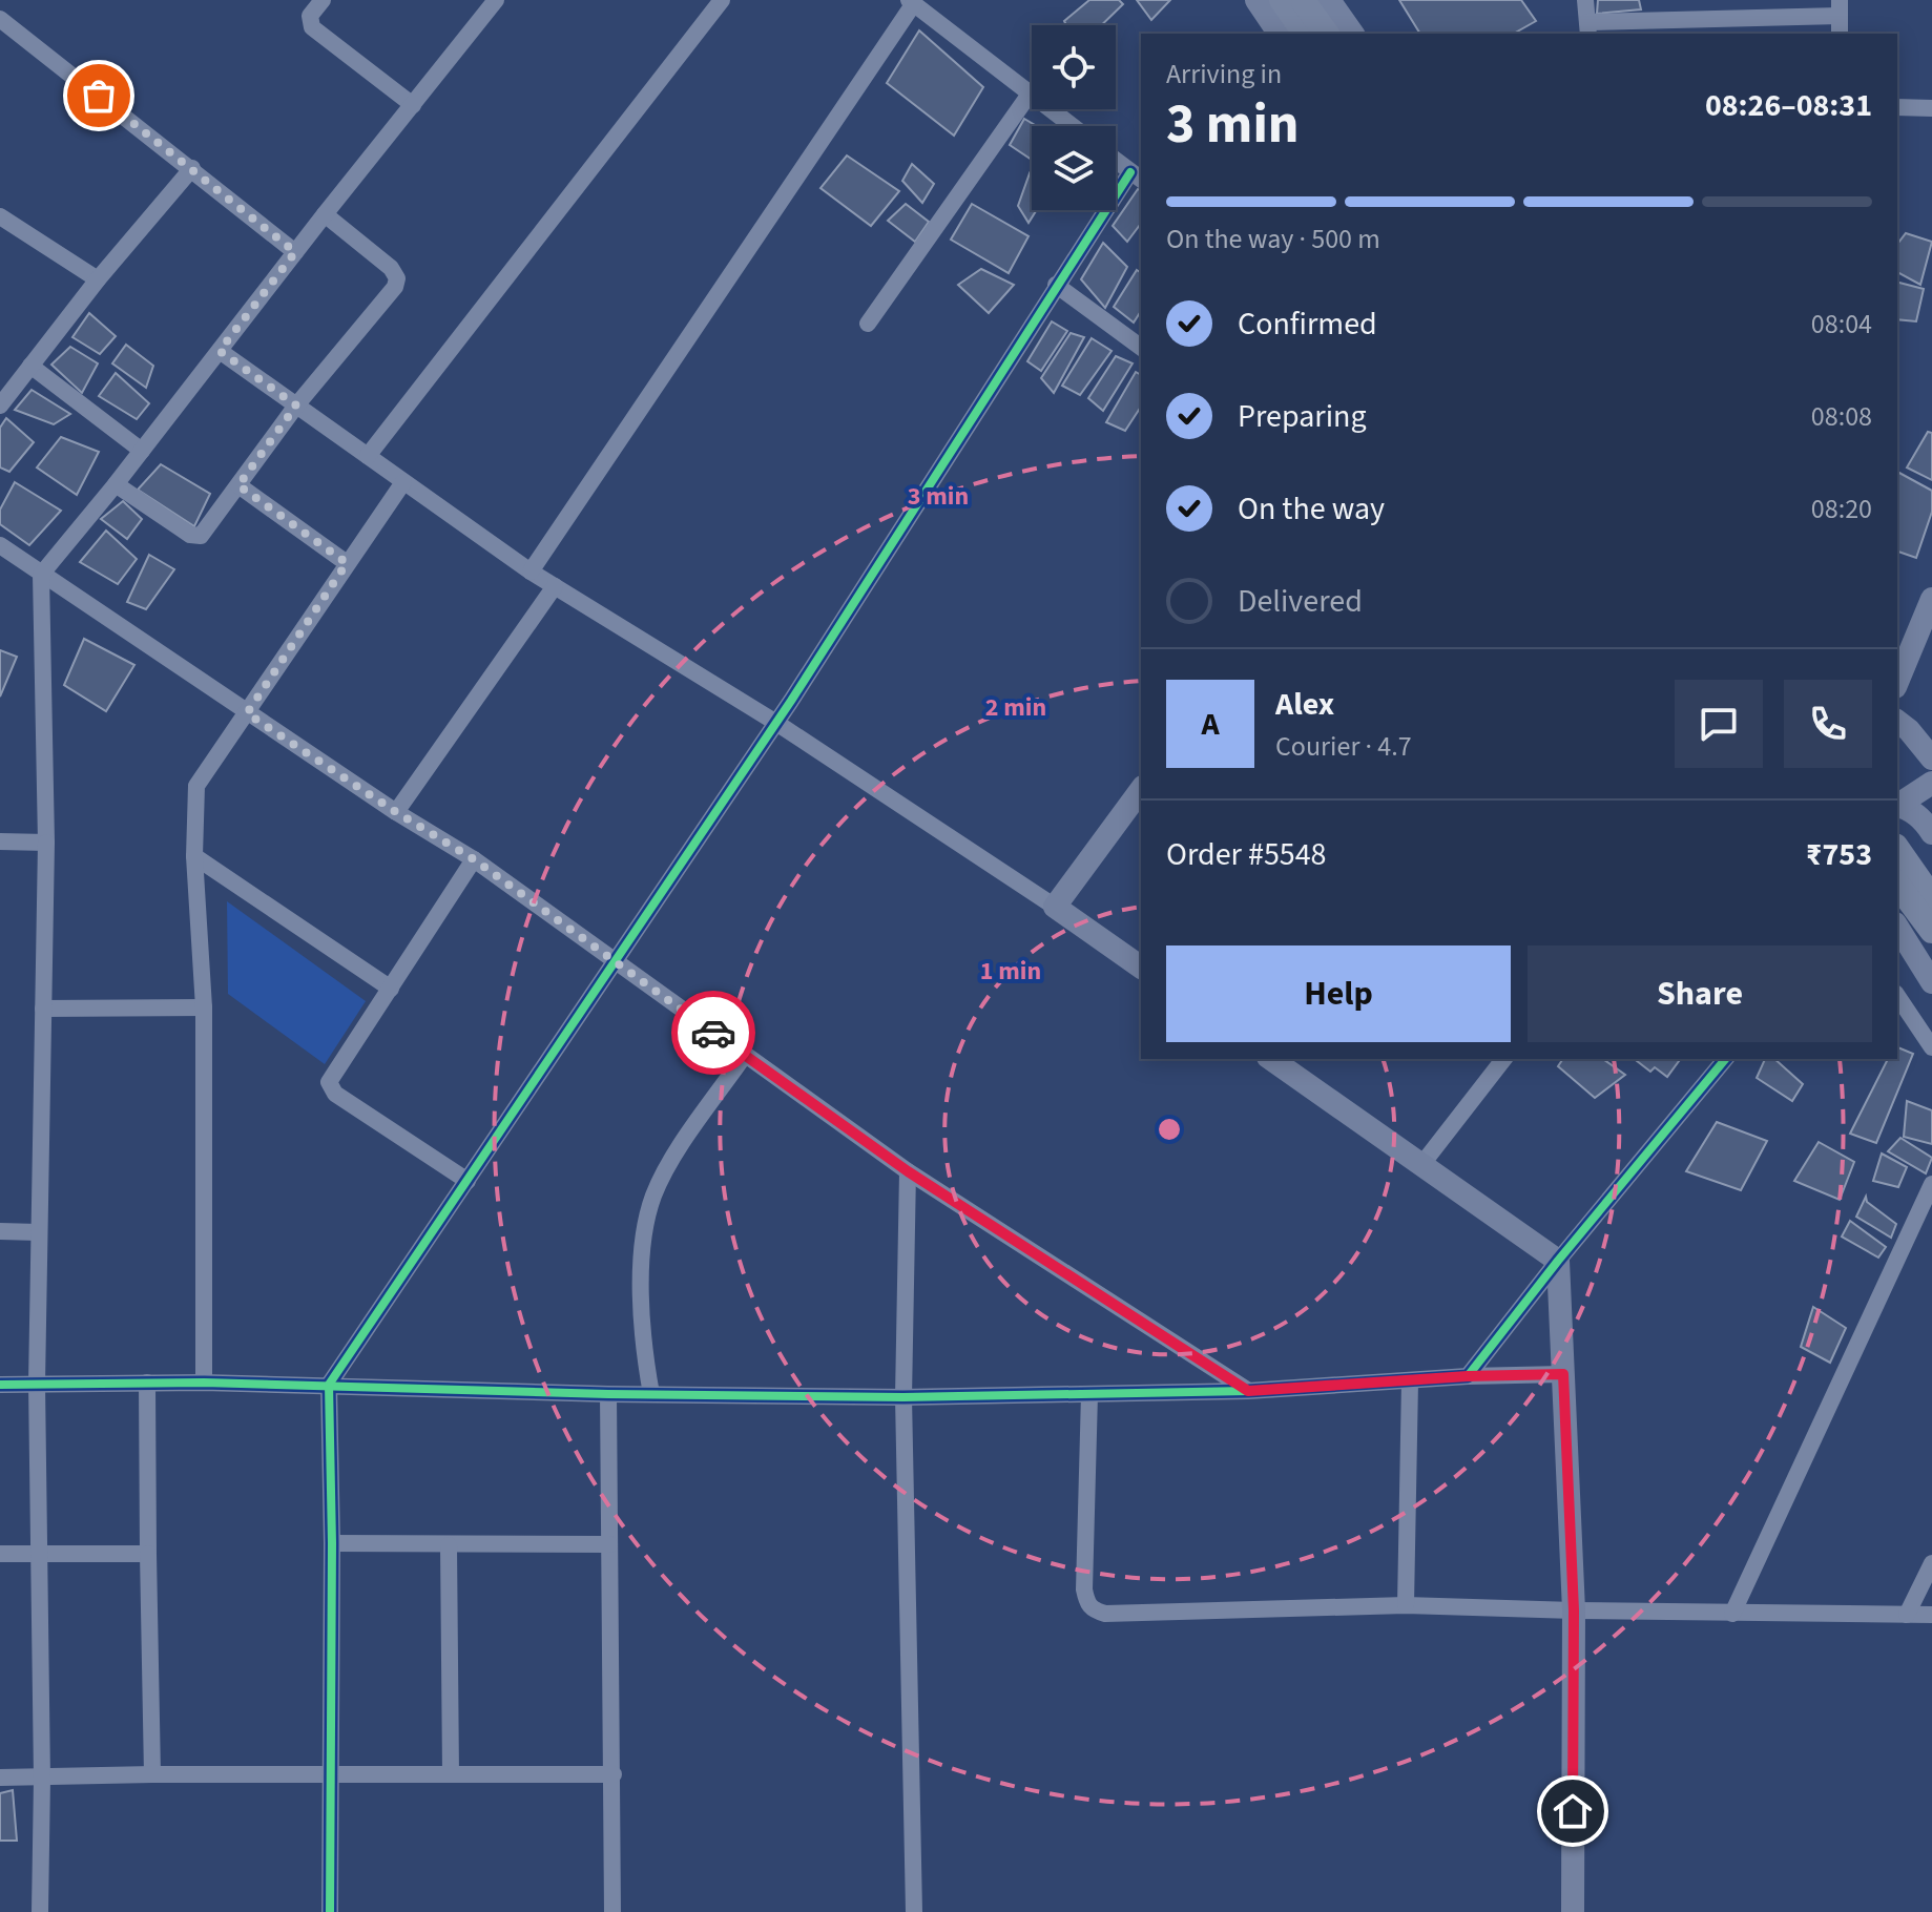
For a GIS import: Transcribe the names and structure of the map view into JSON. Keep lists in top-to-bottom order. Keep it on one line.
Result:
{"page":{"heading":["3 min","Arriving in","08:26–08:31"],"panel":["Alex","Courier · 4.7","Order #5548","₹753"],"bar":"On the way · 500 m","list":[["Confirmed","08:04"],["Preparing","08:08"],["On the way","08:20"],"Delivered"],"round":"A","buttons":["Help","Share"]},"rings":["3 min","2 min","1 min"]}
